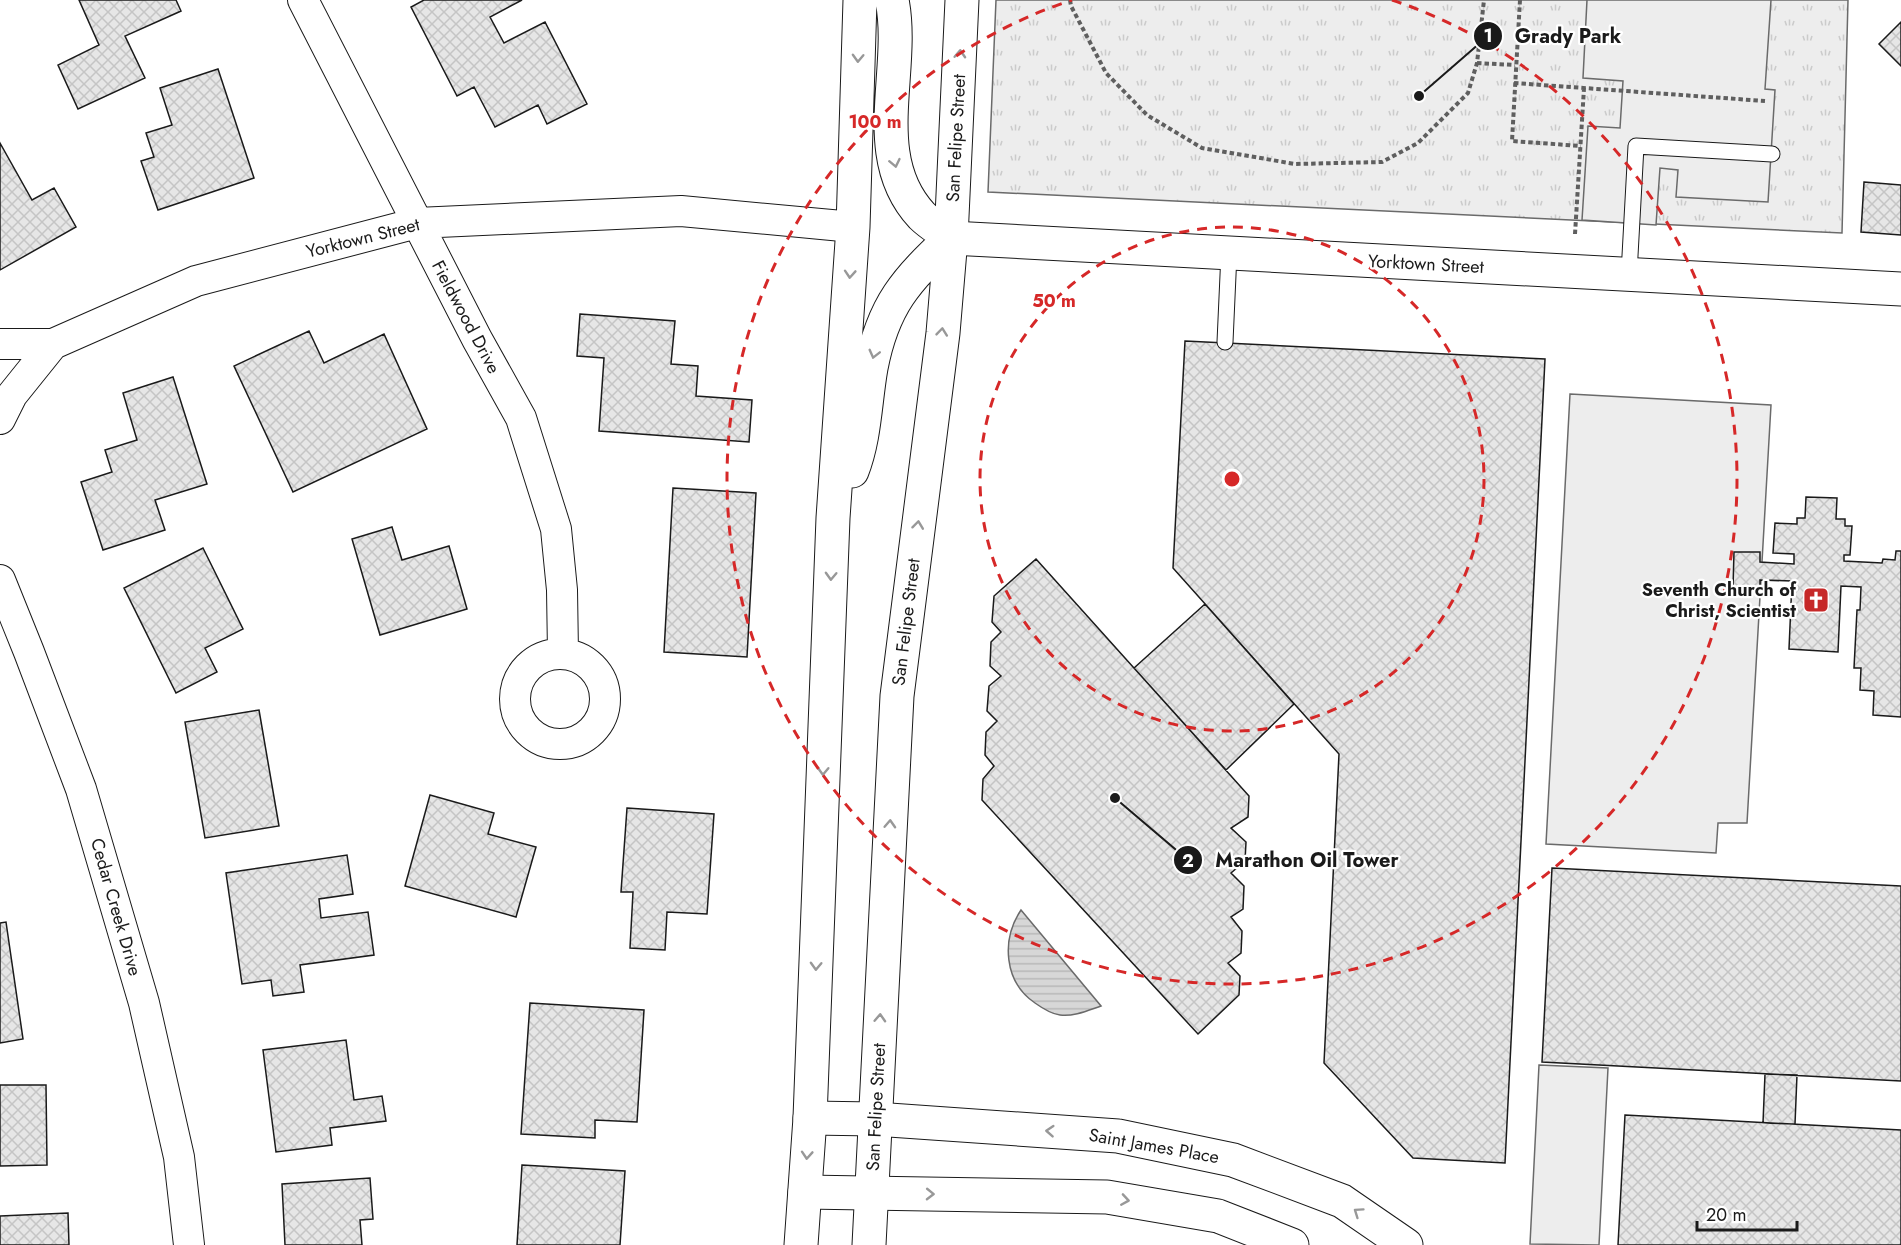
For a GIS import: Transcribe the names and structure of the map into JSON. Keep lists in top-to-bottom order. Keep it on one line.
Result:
{"streets":{"main road":["San Felipe Street","Yorktown Street","Saint James Place"],"street":["Fieldwood Drive","Cedar Creek Drive"]},"crossings":[["San Felipe Street","Yorktown Street"],["San Felipe Street","Saint James Place"],["Yorktown Street","Fieldwood Drive"]],"places":{"other":["Grady Park","Marathon Oil Tower"],"church":["Seventh Church of Christ, Scientist"]},"scale_bar":"20 m","rings":["100 m","50 m"]}
